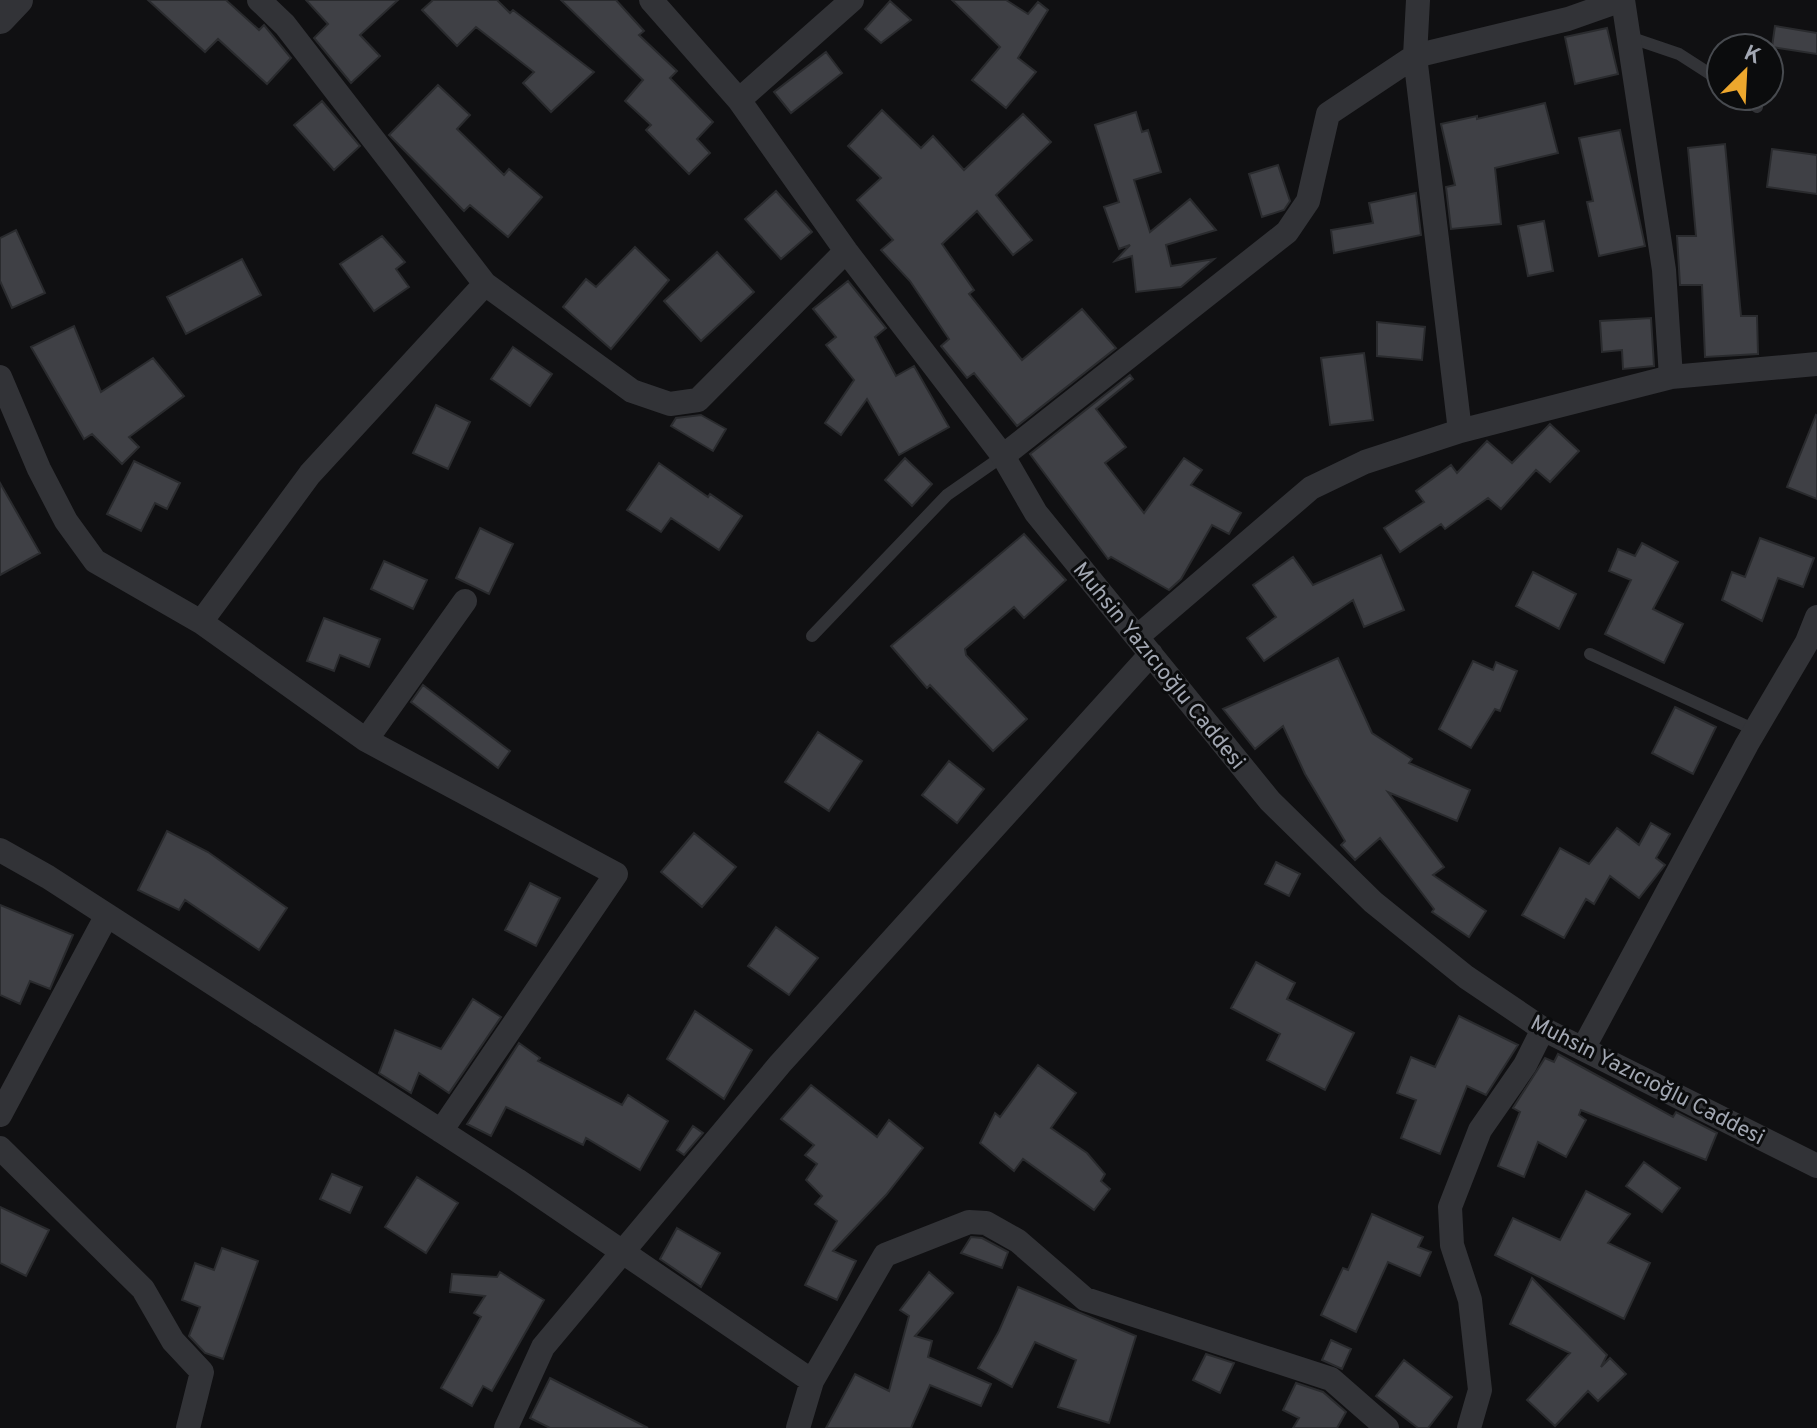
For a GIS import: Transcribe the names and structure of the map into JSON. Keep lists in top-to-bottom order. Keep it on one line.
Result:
{"streets":{"street":["Muhsin Yazıcıoğlu Caddesi"]},"north":"top right"}
